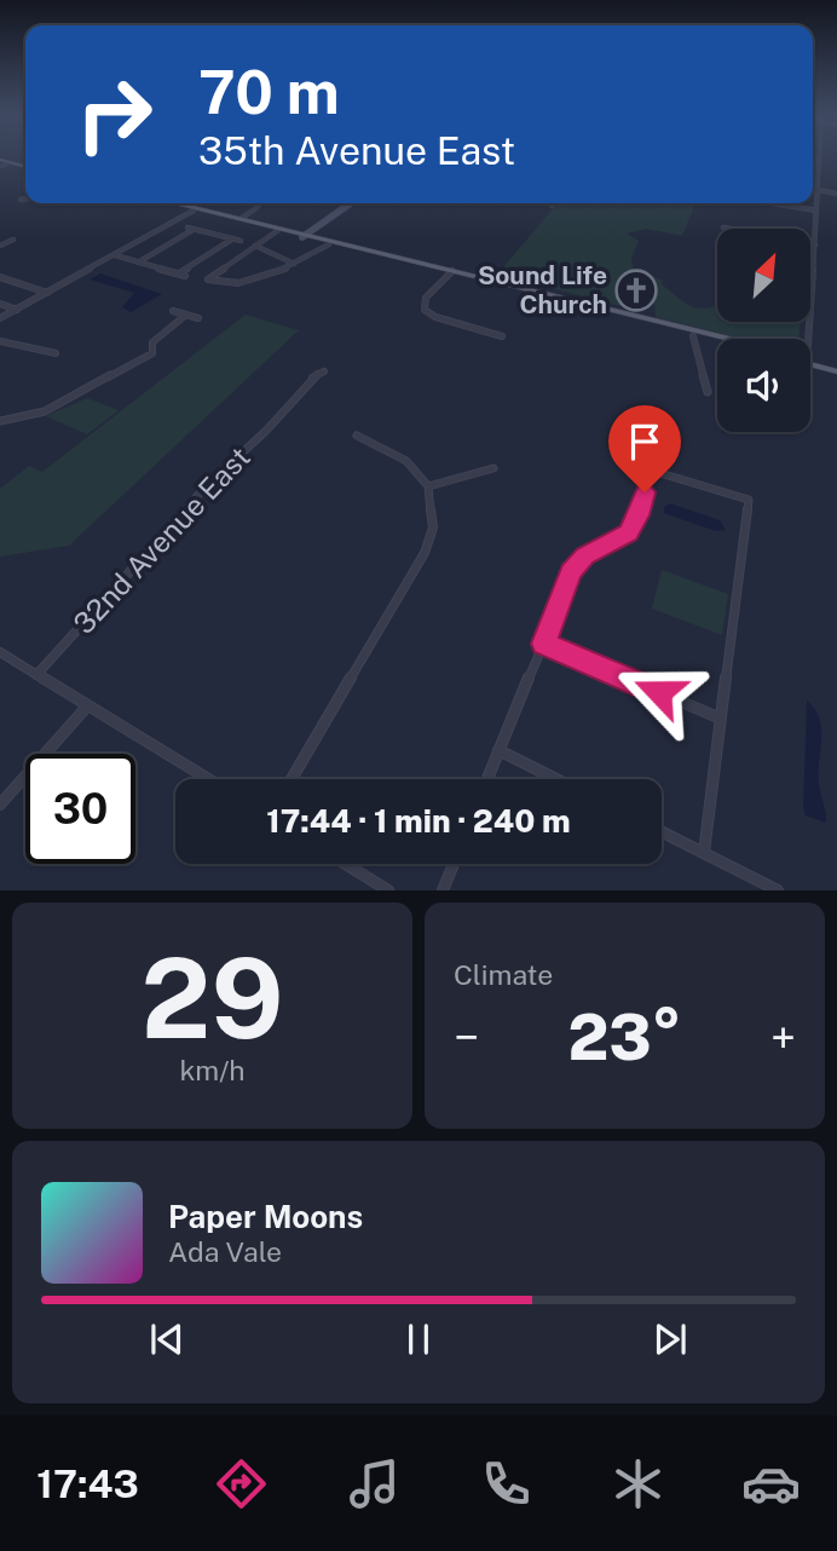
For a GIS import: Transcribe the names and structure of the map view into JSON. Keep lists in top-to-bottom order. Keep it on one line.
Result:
{"streets":{"street":["32nd Avenue East"]},"places":{"church":["Sound Life Church"]},"north":"top right","page":{"turn":["70 m","35th Avenue East"],"limit":"30","trip":"17:44 · 1 min · 240 m","tile":[["29","km/h"],"Climate"],"heat":["−","23°","+"],"song":["Paper Moons","Ada Vale"],"tabs":"17:43"}}
